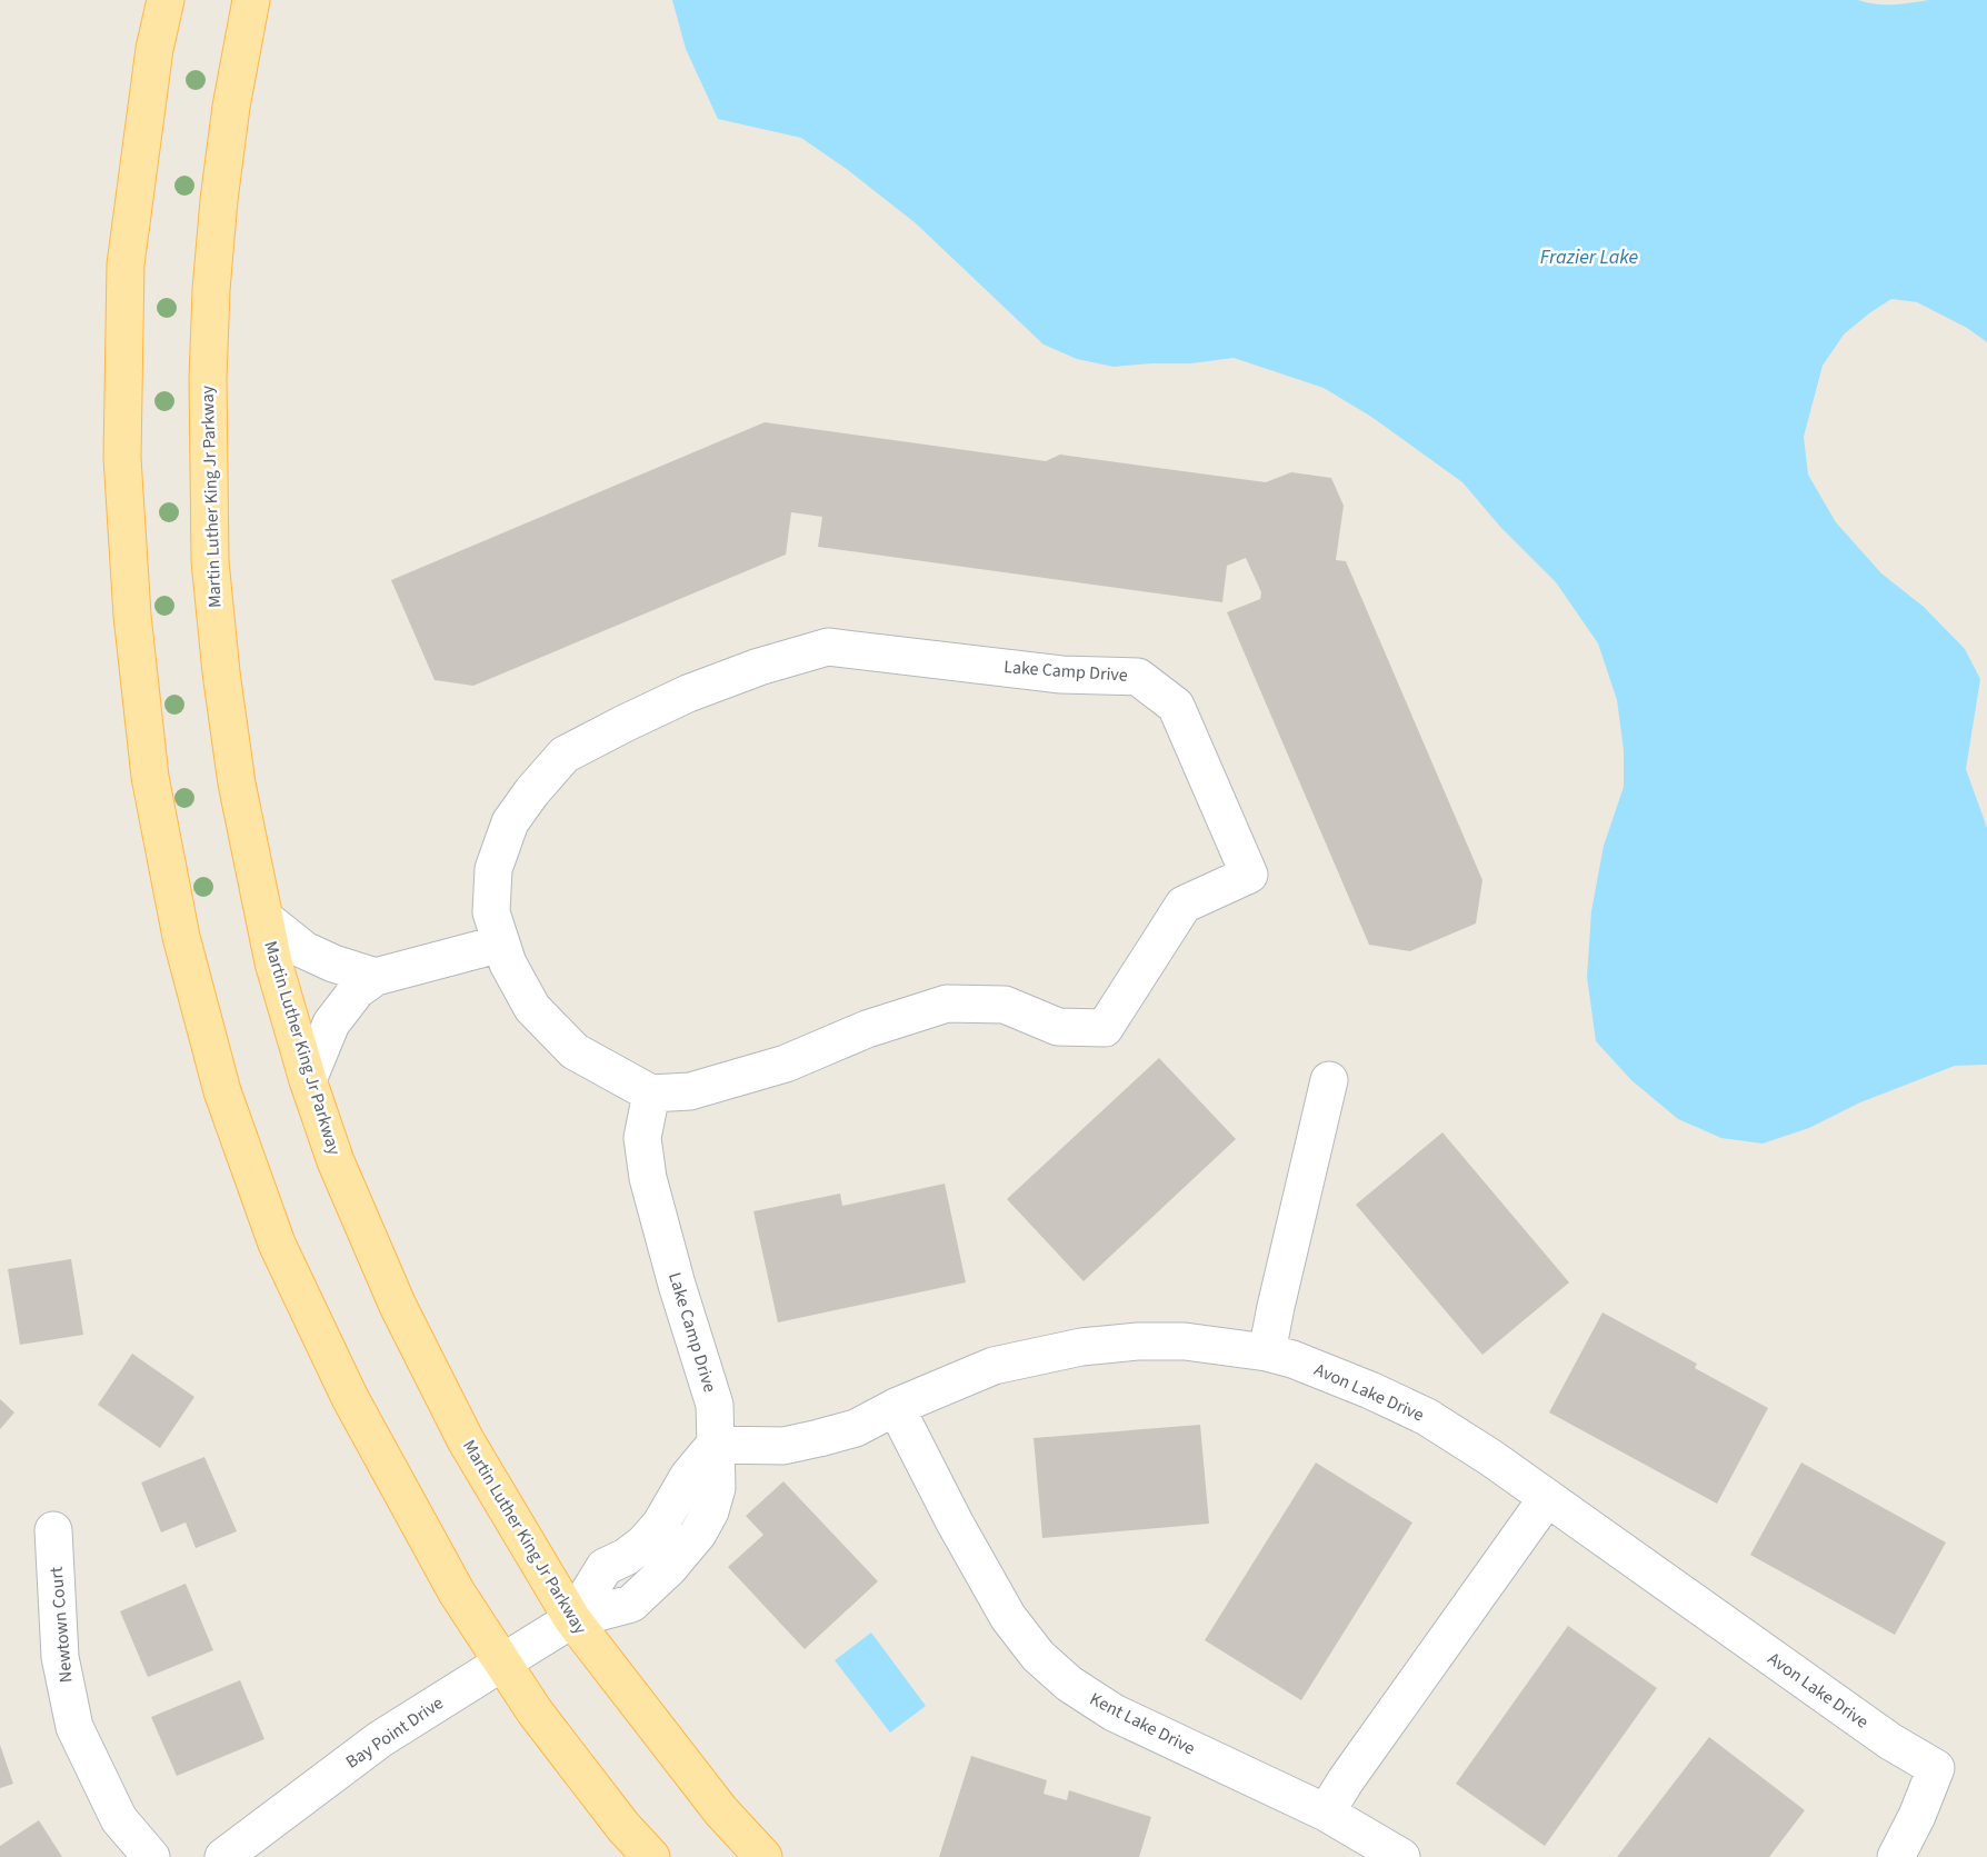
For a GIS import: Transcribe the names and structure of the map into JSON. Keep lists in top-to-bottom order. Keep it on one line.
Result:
{"streets":{"main road":["Martin Luther King Jr Parkway"],"street":["Lake Camp Drive","Avon Lake Drive","Newtown Court","Kent Lake Drive","Bay Point Drive"]},"crossings":[["Martin Luther King Jr Parkway","Lake Camp Drive"],["Martin Luther King Jr Parkway","Bay Point Drive"],["Lake Camp Drive","Avon Lake Drive"],["Lake Camp Drive","Bay Point Drive"],["Avon Lake Drive","Kent Lake Drive"]],"water":["Frazier Lake"]}
